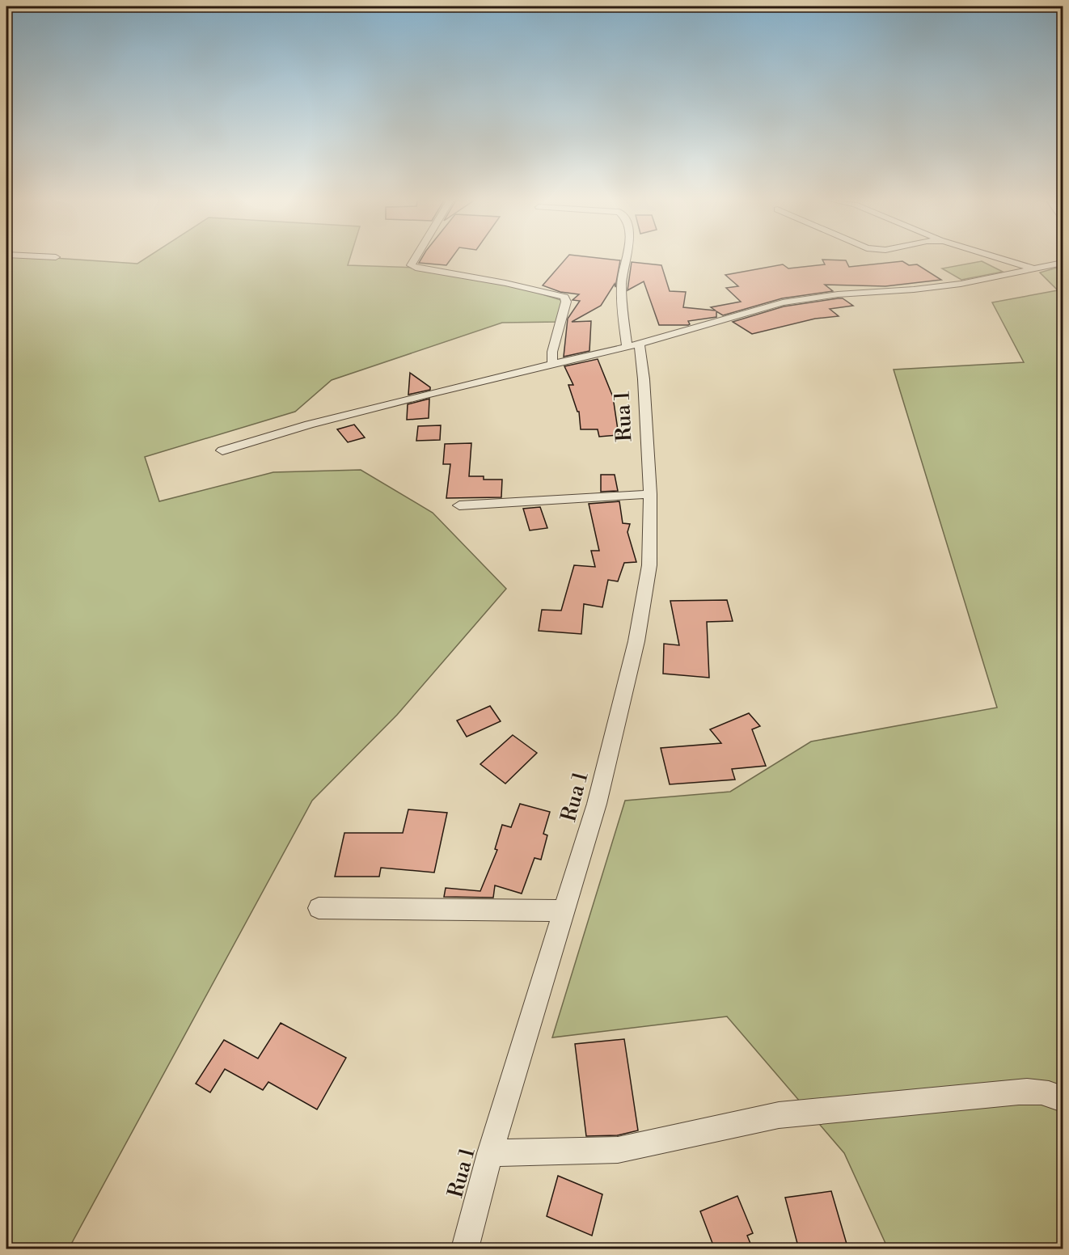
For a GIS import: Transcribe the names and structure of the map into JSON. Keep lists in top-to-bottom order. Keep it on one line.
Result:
{"streets":{"street":["Rua 1"]}}
